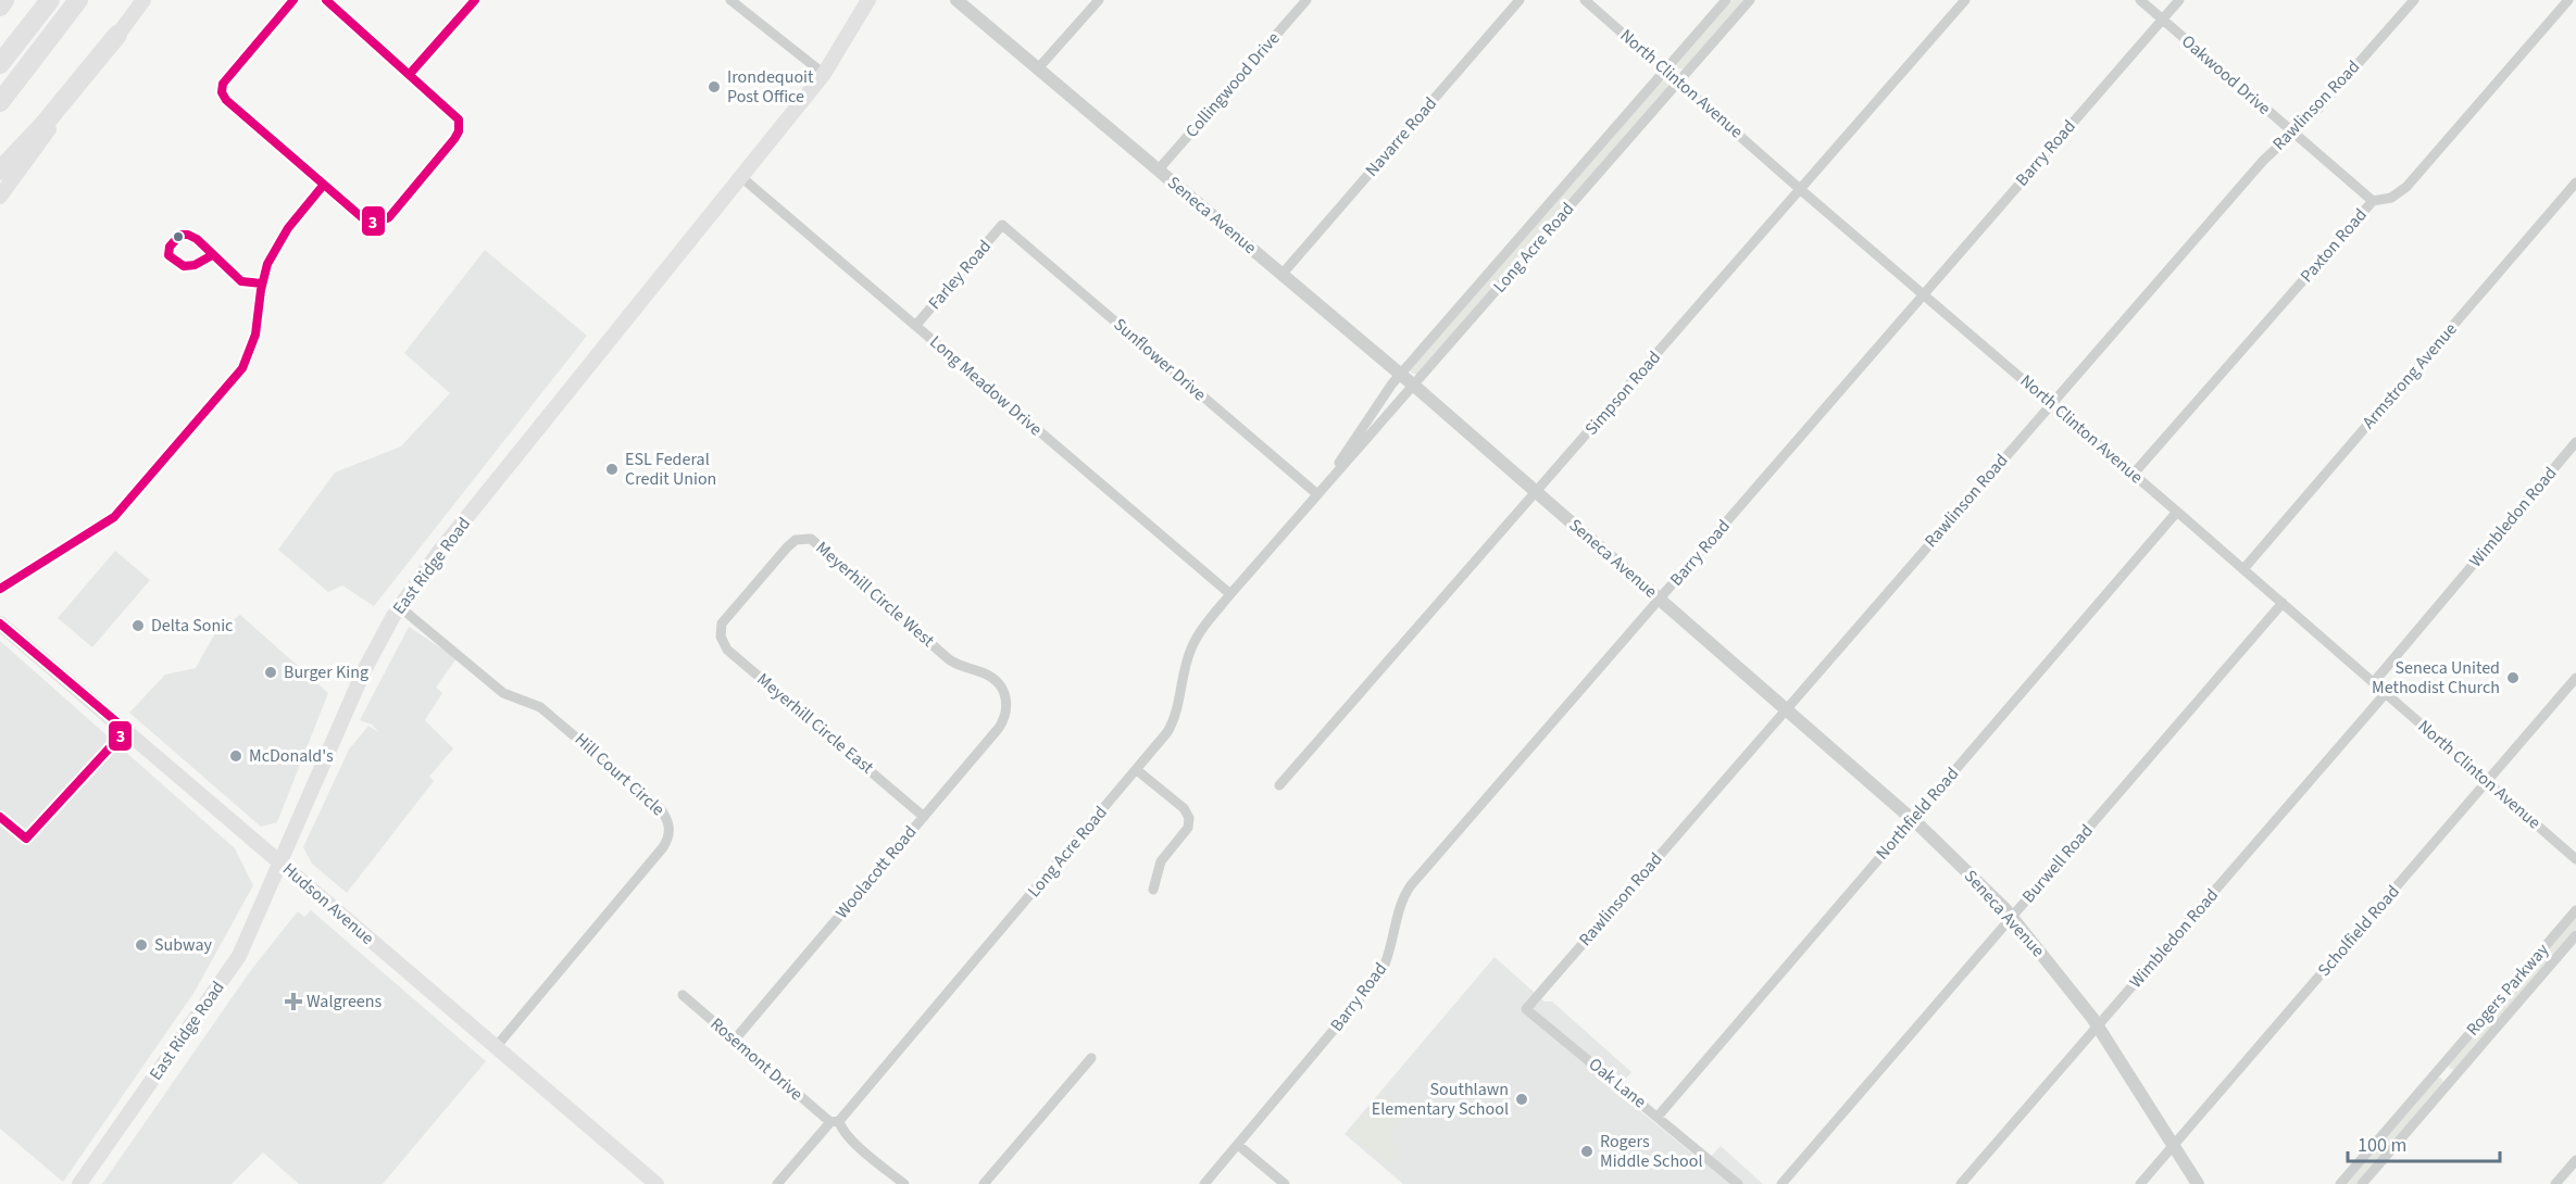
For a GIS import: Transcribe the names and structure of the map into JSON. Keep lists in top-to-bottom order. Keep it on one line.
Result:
{"streets":{"main road":["East Ridge Road","Hudson Avenue"],"street":["Oakwood Drive","North Clinton Avenue","Collingwood Drive","Rawlinson Road","Navarre Road","Barry Road","Seneca Avenue","Paxton Road","Long Acre Road","Farley Road","Sunflower Drive","Armstrong Avenue","Long Meadow Drive","Simpson Road","Wimbledon Road","Meyerhill Circle West","Meyerhill Circle East","Hill Court Circle","Northfield Road","Burwell Road","Woolacott Road","Scholfield Road","Rogers Parkway","Rosemont Drive","Oak Lane"]},"crossings":[["Oakwood Drive","Rawlinson Road"],["Oakwood Drive","Barry Road"],["Oakwood Drive","Paxton Road"],["North Clinton Avenue","Rawlinson Road"],["North Clinton Avenue","Barry Road"],["North Clinton Avenue","Paxton Road"],["North Clinton Avenue","Long Acre Road"],["North Clinton Avenue","Armstrong Avenue"],["North Clinton Avenue","Simpson Road"],["North Clinton Avenue","Wimbledon Road"],["North Clinton Avenue","Northfield Road"],["North Clinton Avenue","Burwell Road"],["North Clinton Avenue","Scholfield Road"],["Collingwood Drive","Seneca Avenue"],["Rawlinson Road","Seneca Avenue"],["Rawlinson Road","Oak Lane"],["Navarre Road","Seneca Avenue"],["Barry Road","Seneca Avenue"],["Seneca Avenue","Long Acre Road"],["Seneca Avenue","Simpson Road"],["Seneca Avenue","Wimbledon Road"],["Seneca Avenue","Northfield Road"],["Seneca Avenue","Burwell Road"],["Seneca Avenue","Scholfield Road"],["Long Acre Road","Sunflower Drive"],["Long Acre Road","Long Meadow Drive"],["Long Acre Road","Rosemont Drive"],["Farley Road","Sunflower Drive"],["Farley Road","Long Meadow Drive"],["Long Meadow Drive","East Ridge Road"],["East Ridge Road","Hill Court Circle"],["East Ridge Road","Hudson Avenue"],["Meyerhill Circle West","Meyerhill Circle East"],["Meyerhill Circle West","Woolacott Road"],["Meyerhill Circle East","Woolacott Road"],["Hill Court Circle","Hudson Avenue"],["Northfield Road","Oak Lane"],["Woolacott Road","Rosemont Drive"]],"places":{"other":["Irondequoit Post Office","ESL Federal Credit Union","Delta Sonic","Burger King","Seneca United Methodist Church","McDonald's","Subway","Southlawn Elementary School","Rogers Middle School"],"health":["Walgreens"]},"lines":["transit line 3"],"scale_bar":"100 m"}
